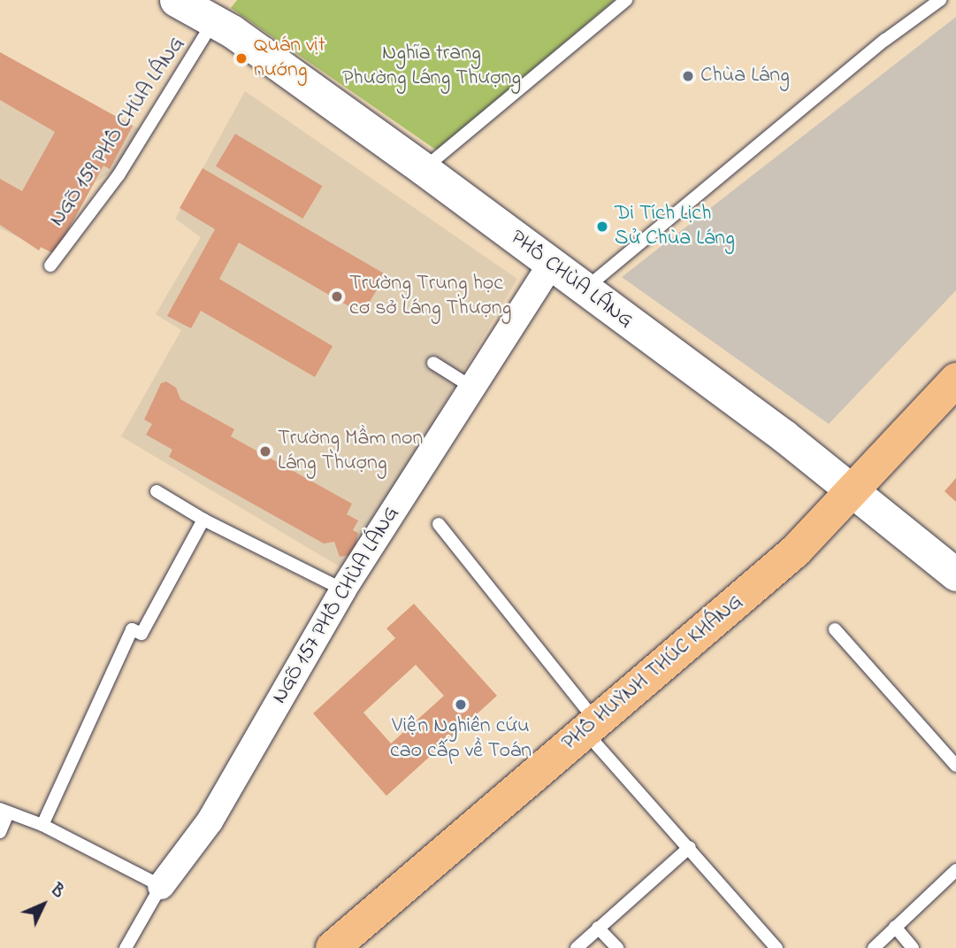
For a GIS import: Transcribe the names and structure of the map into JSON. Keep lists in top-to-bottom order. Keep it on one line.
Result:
{"streets":{"main road":["PHỐ HUỲNH THÚC KHÁNG"],"street":["PHỐ CHÙA LÁNG","NGÕ 157 PHỐ CHÙA LÁNG"],"lane":["NGÕ 159 PHỐ CHÙA LÁNG"]},"crossings":[["NGÕ 159 PHỐ CHÙA LÁNG","PHỐ CHÙA LÁNG"],["PHỐ CHÙA LÁNG","NGÕ 157 PHỐ CHÙA LÁNG"],["PHỐ CHÙA LÁNG","PHỐ HUỲNH THÚC KHÁNG"]],"parks":["Nghĩa trang Phường Láng Thượng"],"places":["Quán vịt nướng","Chùa Láng","Di Tích Lịch Sử Chùa Láng","Trường Trung học cơ sở Láng Thượng","Trường Mầm non Láng Thượng","Viện Nghiên cứu cao cấp về Toán"],"north":"top right"}
